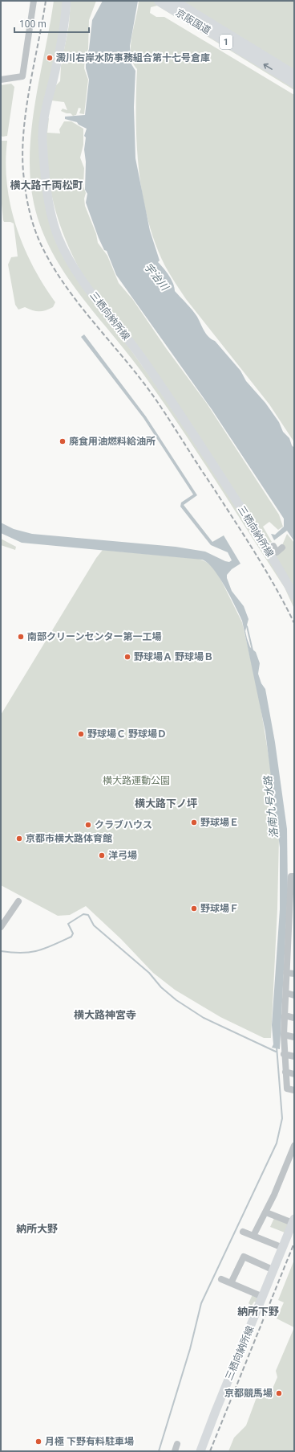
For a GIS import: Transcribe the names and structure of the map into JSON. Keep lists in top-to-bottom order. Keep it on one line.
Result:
{"streets":{"highway":["京阪国道","1"],"main road":["三栖向納所線"]},"districts":["横大路千両松町","横大路下ノ坪","横大路神宮寺","納所大野","納所下野"],"water":["宇治川","洛南九号水路"],"parks":["横大路運動公園"],"places":["澱川右岸水防事務組合第十七号倉庫","廃食用油燃料給油所","南部クリーンセンター第一工場","野球場Ａ 野球場Ｂ","野球場Ｃ 野球場Ｄ","野球場Ｅ","クラブハウス","京都市横大路体育館","洋弓場","野球場Ｆ","京都競馬場","月極 下野有料駐車場"],"scale_bar":"100 m"}
